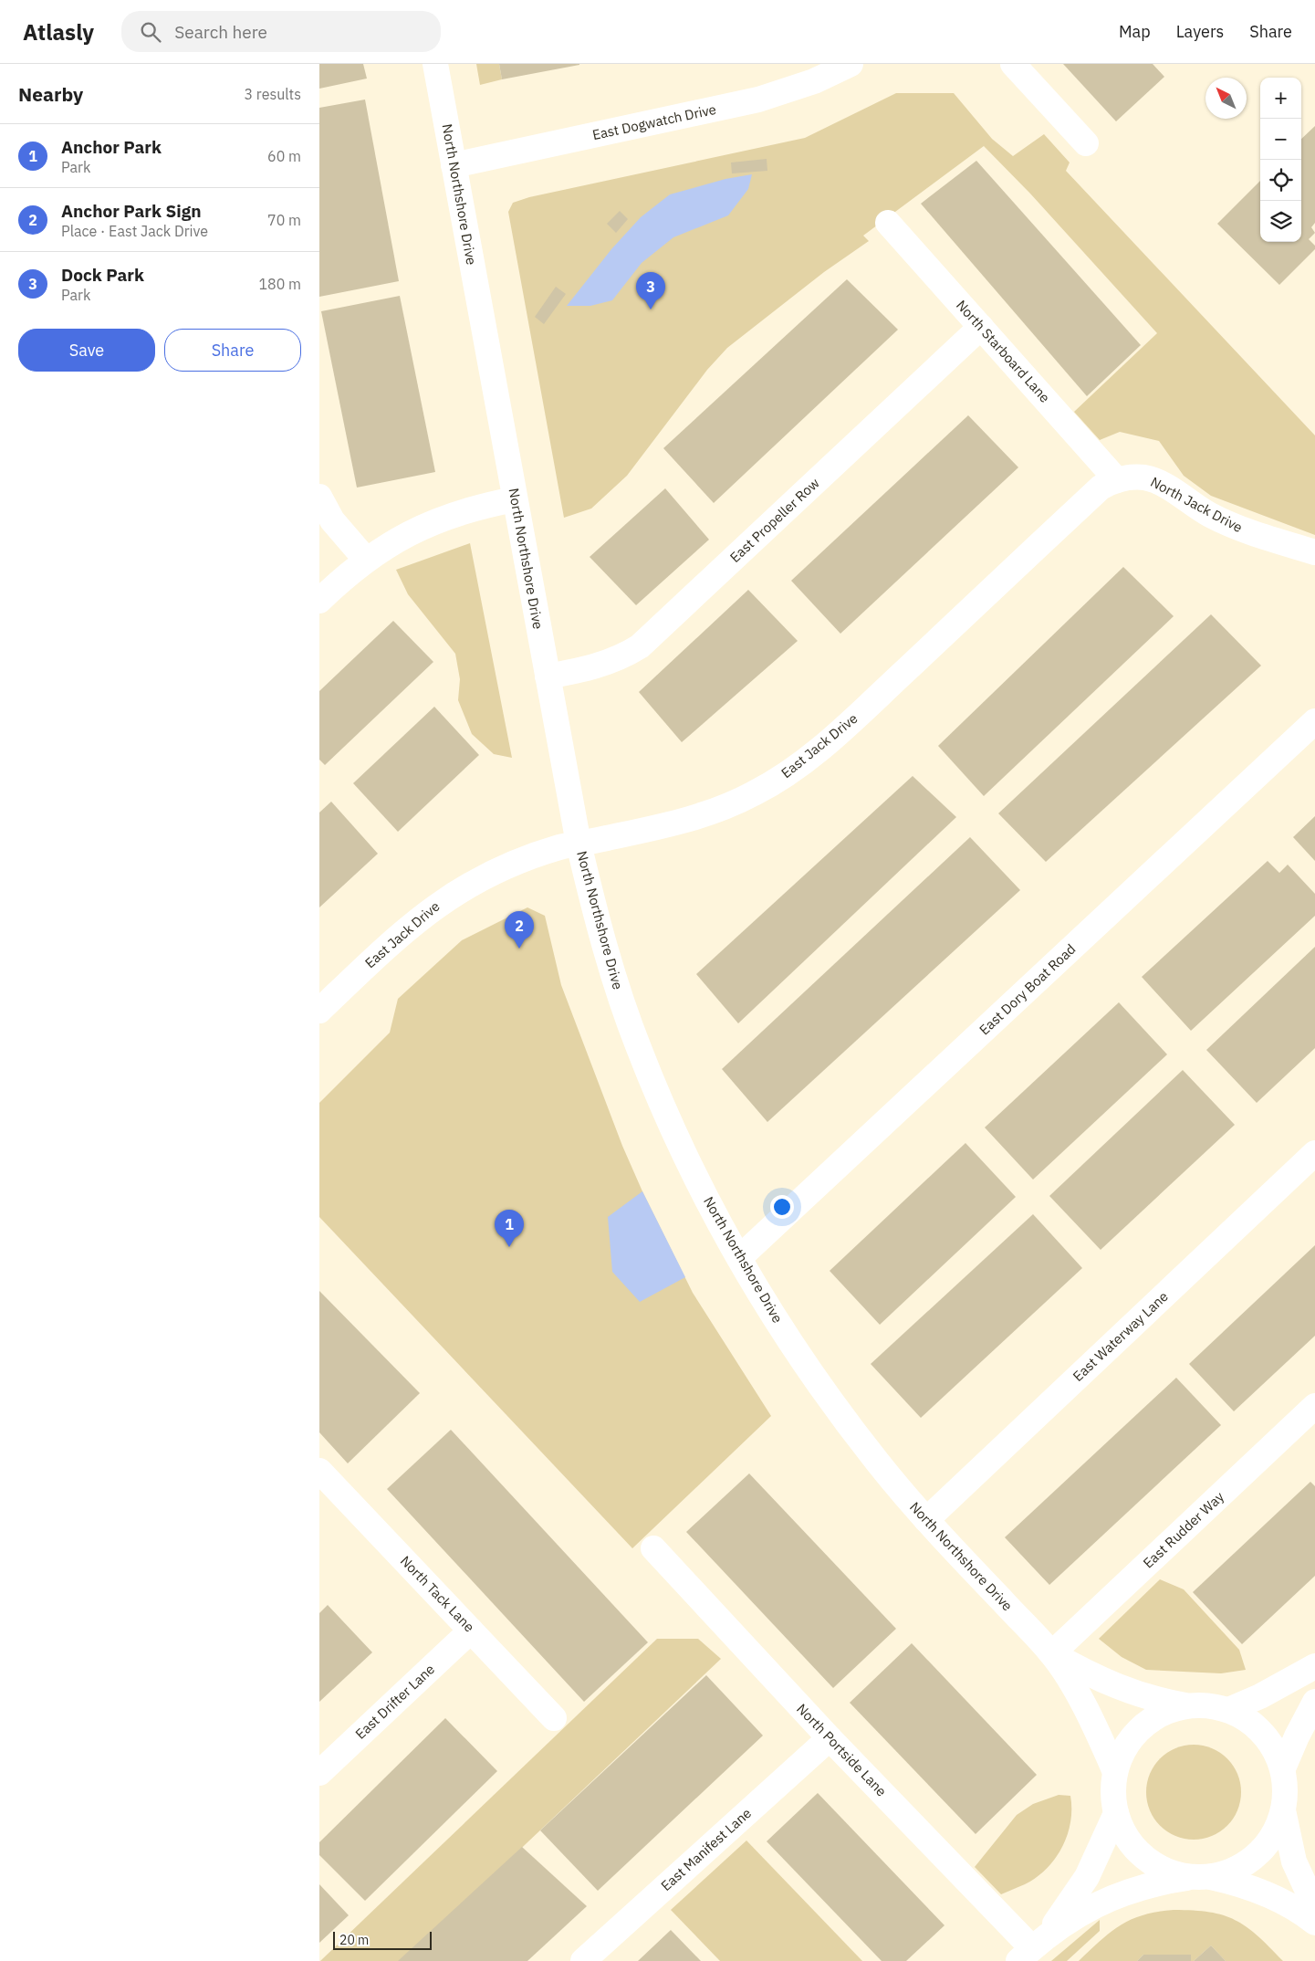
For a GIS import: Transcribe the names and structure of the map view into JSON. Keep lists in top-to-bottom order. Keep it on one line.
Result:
{"streets":{"street":["East Dogwatch Drive","North Northshore Drive","North Starboard Lane","North Jack Drive","East Propeller Row","East Jack Drive","East Dory Boat Road","East Waterway Lane","East Rudder Way","North Tack Lane","East Drifter Lane","North Portside Lane","East Manifest Lane"]},"crossings":[["East Dogwatch Drive","North Northshore Drive"],["North Northshore Drive","East Propeller Row"],["North Northshore Drive","East Jack Drive"],["North Northshore Drive","East Dory Boat Road"],["North Northshore Drive","East Waterway Lane"],["North Northshore Drive","East Rudder Way"],["North Starboard Lane","North Jack Drive"],["North Starboard Lane","East Propeller Row"],["North Starboard Lane","East Jack Drive"],["North Jack Drive","East Jack Drive"],["North Tack Lane","East Drifter Lane"],["North Portside Lane","East Manifest Lane"]],"scale_bar":"20 m","north":"top left","page":{"header":"Atlasly","search":"Search here","nav":["Map","Layers","Share"],"heading":["Nearby","3 results"],"map_buttons":["+","−"],"list":[{"mark":"1","name":"Anchor Park","note":"Park","value":"60 m"},{"mark":"2","name":"Anchor Park Sign","note":"Place · East Jack Drive","value":"70 m"},{"mark":"3","name":"Dock Park","note":"Park","value":"180 m"}],"pins":["3","2","1"],"buttons":["Save","Share"],"scale":"20 m"}}
